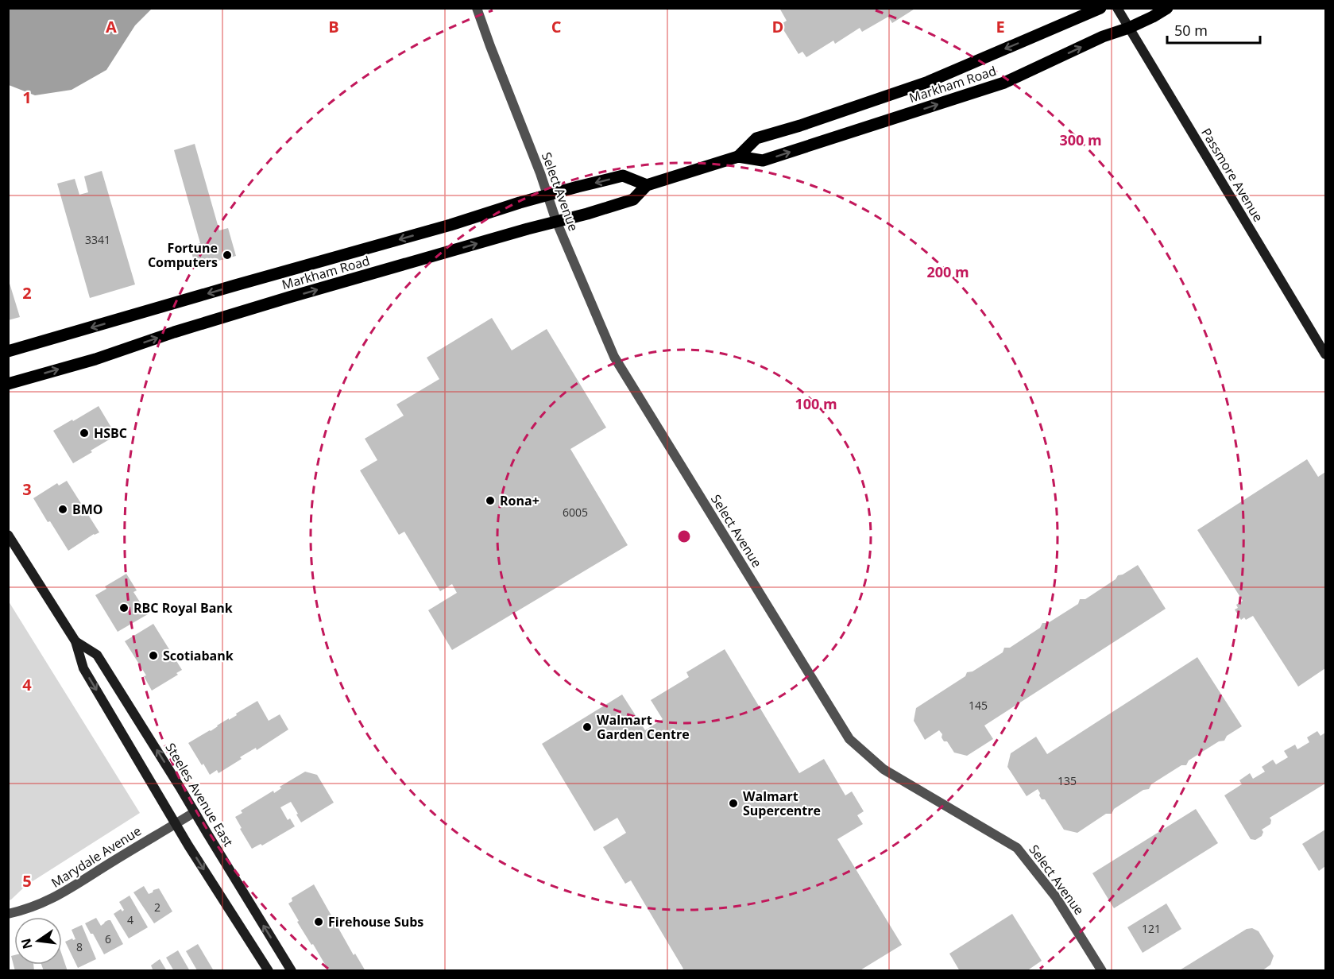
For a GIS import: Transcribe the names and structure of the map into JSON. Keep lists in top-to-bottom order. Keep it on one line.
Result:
{"streets":{"main road":["Markham Road","Passmore Avenue","Steeles Avenue East"],"street":["Select Avenue","Marydale Avenue"]},"crossings":[["Markham Road","Passmore Avenue"],["Markham Road","Select Avenue"],["Steeles Avenue East","Marydale Avenue"]],"places":["Fortune Computers","HSBC","Rona+","BMO","RBC Royal Bank","Scotiabank","Walmart Garden Centre","Walmart Supercentre","Firehouse Subs"],"house_numbers":["3341","6005","145","135","2","4","121","6","8"],"scale_bar":"50 m","north":"left","grid":{"columns":["A","B","C","D","E"],"rows":["1","2","3","4","5"]},"rings":["300 m","200 m","100 m"]}
